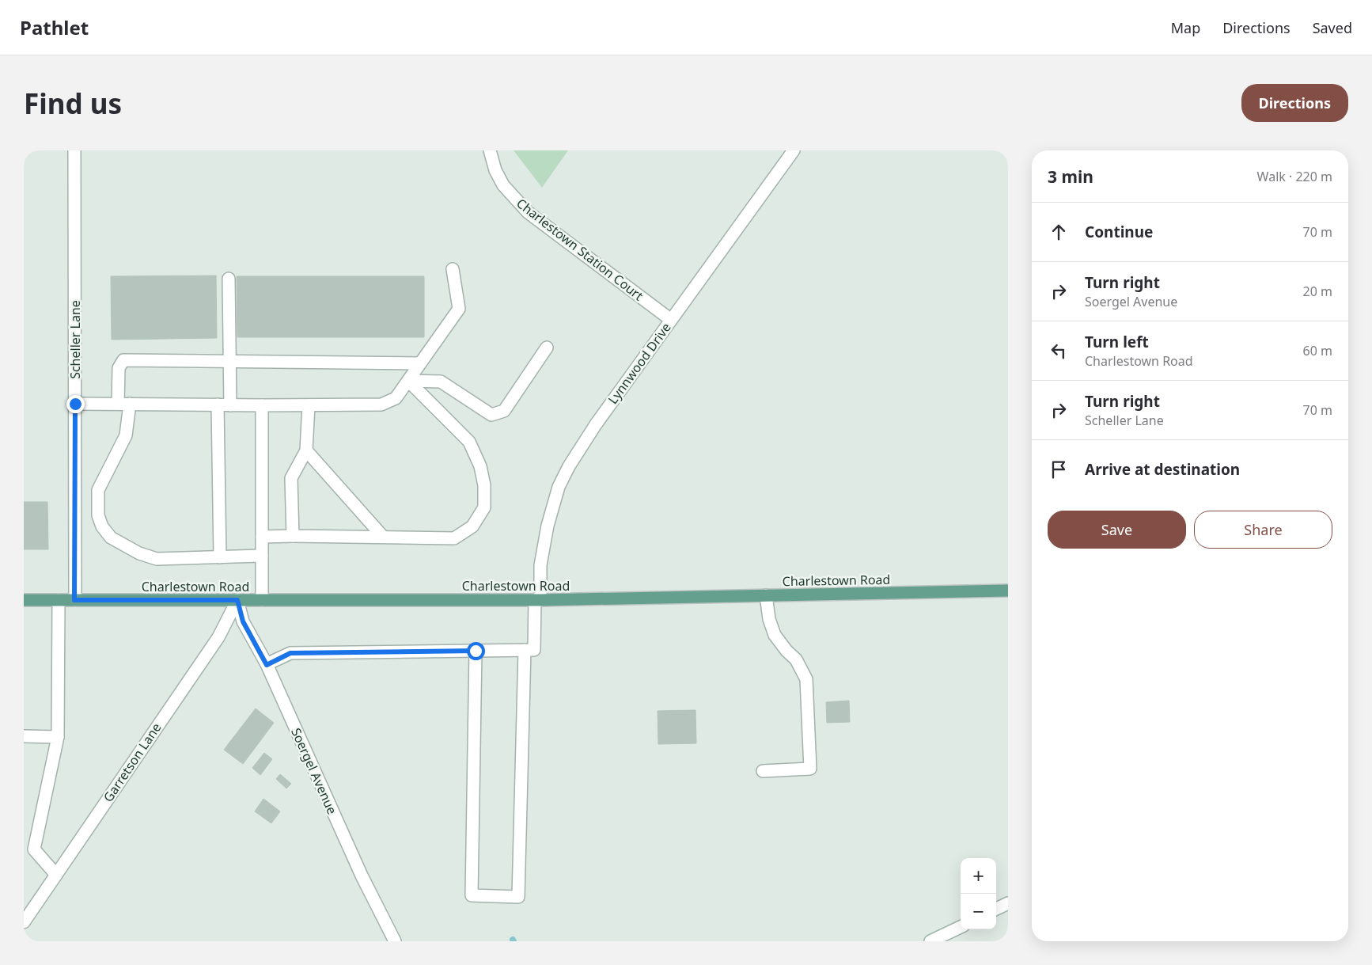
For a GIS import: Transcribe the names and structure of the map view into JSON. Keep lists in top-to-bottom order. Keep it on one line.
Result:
{"streets":{"main road":["Charlestown Road"],"street":["Charlestown Station Court","Scheller Lane","Lynnwood Drive","Garretson Lane","Soergel Avenue"]},"crossings":[["Charlestown Station Court","Lynnwood Drive"],["Scheller Lane","Charlestown Road"],["Lynnwood Drive","Charlestown Road"],["Charlestown Road","Garretson Lane"],["Charlestown Road","Soergel Avenue"],["Garretson Lane","Soergel Avenue"]],"page":{"header":"Pathlet","nav":["Map","Directions","Saved"],"buttons":["Directions",["Save","Share"]],"title":"Find us","heading":["3 min","Walk · 220 m"],"list":[["Continue","70 m"],["Turn right","Soergel Avenue","20 m"],["Turn left","Charlestown Road","60 m"],["Turn right","Scheller Lane","70 m"],"Arrive at destination"],"map_buttons":["+","−"]}}
